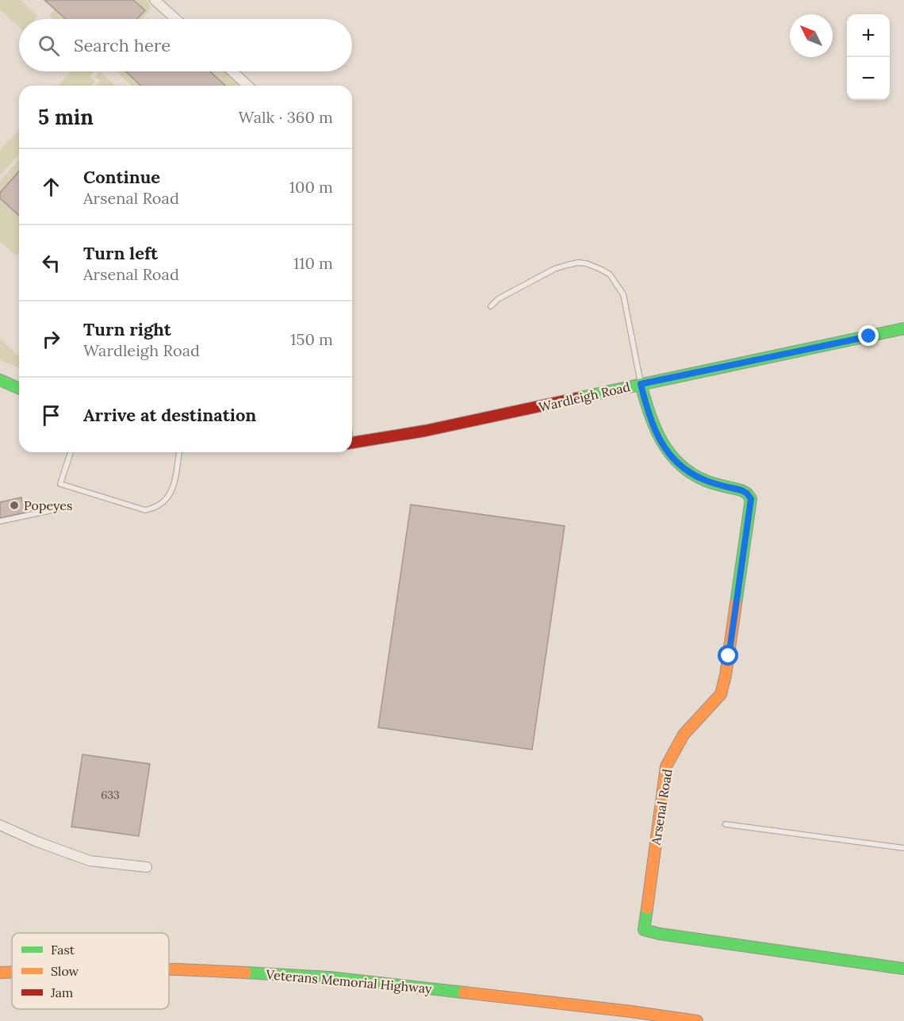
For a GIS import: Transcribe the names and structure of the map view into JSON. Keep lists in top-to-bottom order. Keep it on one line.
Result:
{"streets":{"main road":["Wardleigh Road","Arsenal Road","Veterans Memorial Highway"]},"crossings":[["Wardleigh Road","Arsenal Road"]],"places":["Popeyes"],"house_numbers":["633"],"legend":["Fast","Slow","Jam"],"north":"top left","page":{"map_buttons":["+","−"],"search":"Search here","heading":["5 min","Walk · 360 m"],"list":[["Continue","Arsenal Road","100 m"],["Turn left","Arsenal Road","110 m"],["Turn right","Wardleigh Road","150 m"],"Arrive at destination"]}}
